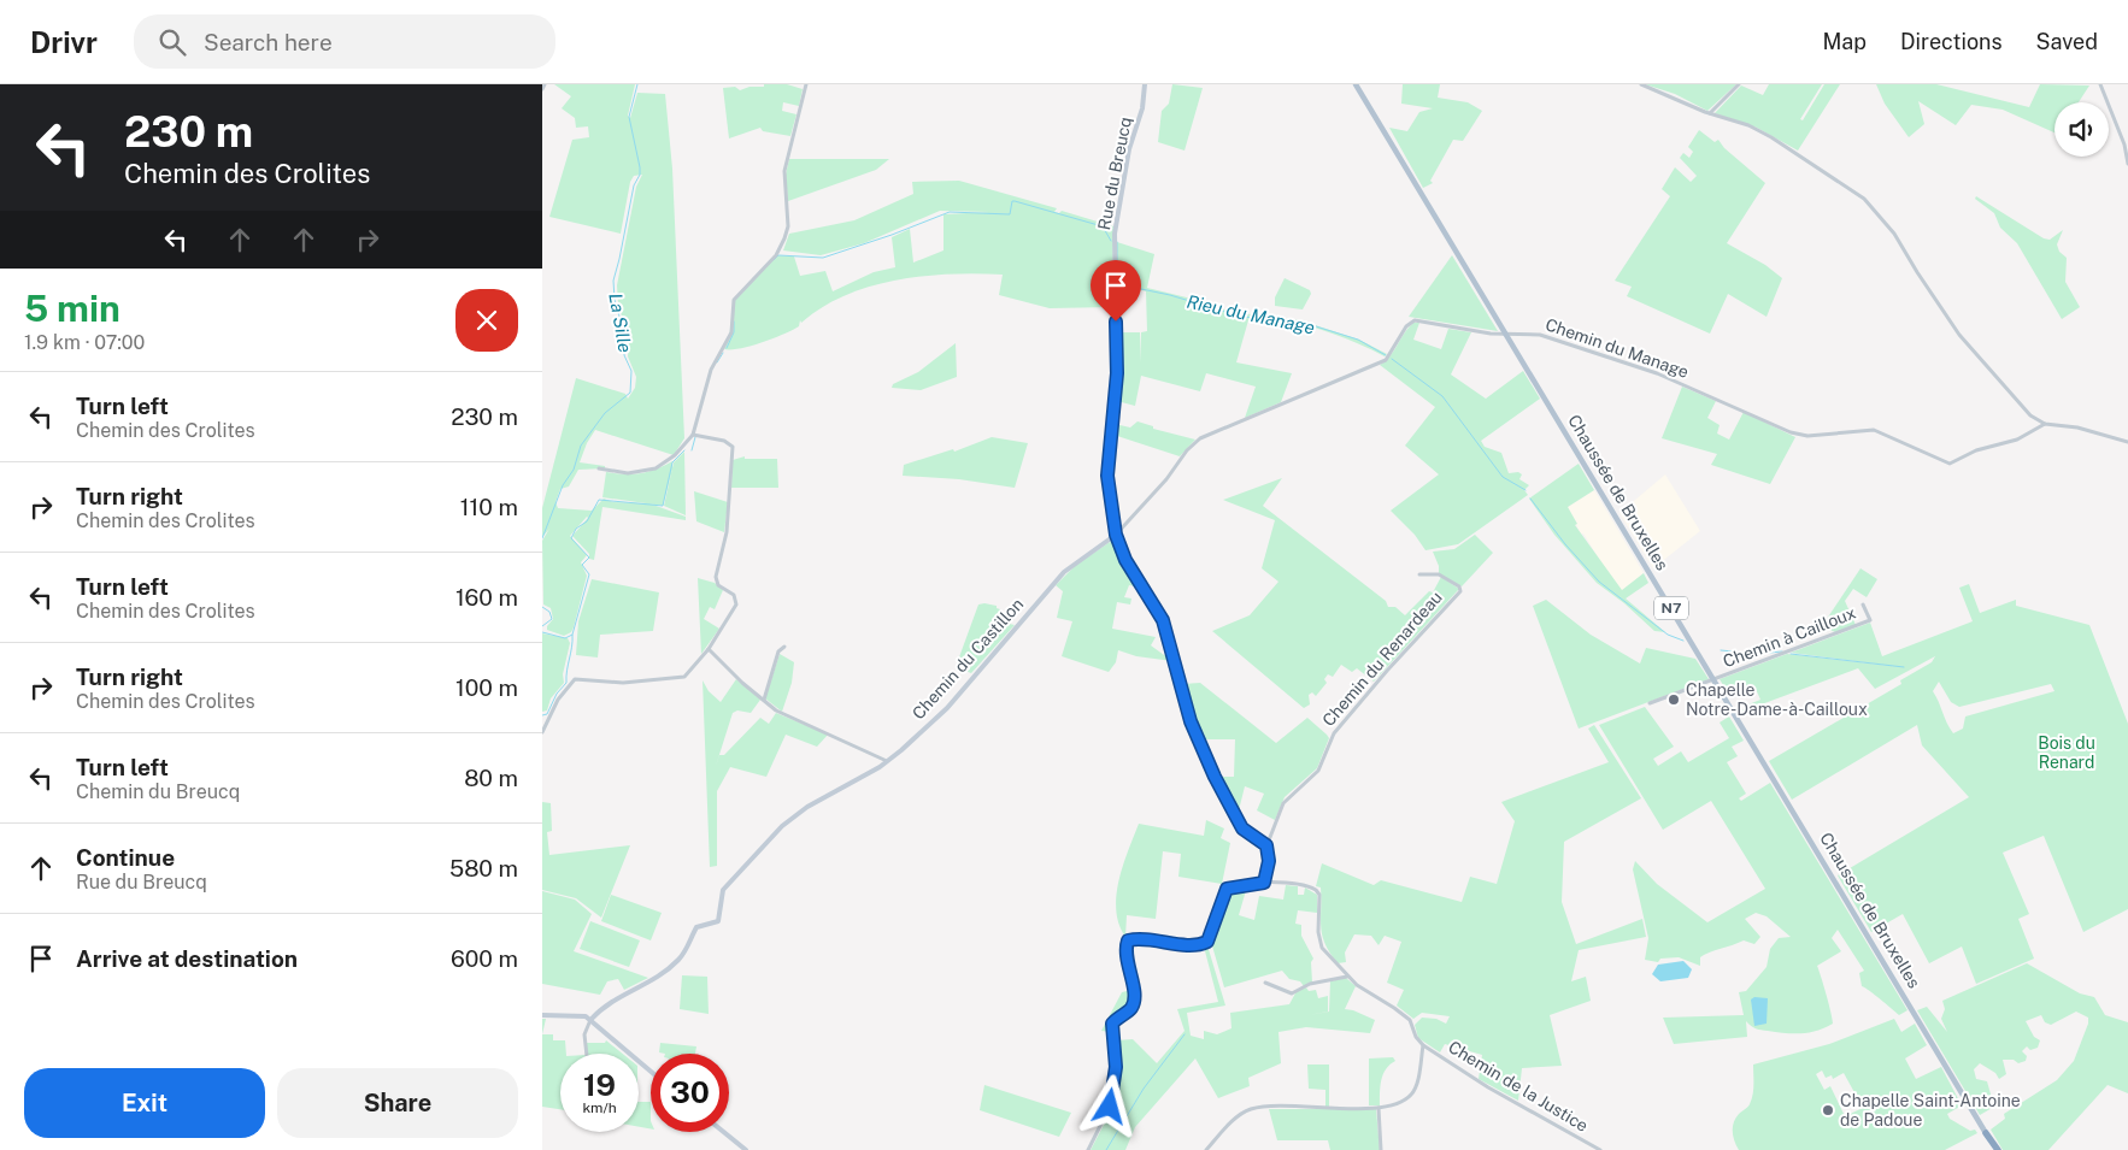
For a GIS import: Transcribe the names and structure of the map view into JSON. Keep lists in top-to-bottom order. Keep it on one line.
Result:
{"streets":{"highway":["Chaussée de Bruxelles","N7"],"street":["Rue du Breucq","Chemin du Manage","Chemin à Cailloux","Chemin du Castillon","Chemin du Renardeau","Chemin de la Justice"]},"crossings":[["Rue du Breucq","Chemin du Manage"],["Rue du Breucq","Chemin du Castillon"],["Rue du Breucq","Chemin du Renardeau"],["Chemin du Manage","Chaussée de Bruxelles"],["Chemin du Manage","Chemin du Castillon"],["Chaussée de Bruxelles","Chemin à Cailloux"]],"water":["Rieu du Manage","La Sille"],"parks":["Bois du Renard"],"places":["Chapelle Notre-Dame-à-Cailloux","Chapelle Saint-Antoine de Padoue"],"page":{"header":"Drivr","search":"Search here","nav":["Map","Directions","Saved"],"turn":["230 m","Chemin des Crolites"],"heading":["5 min","1.9 km · 07:00"],"list":[{"name":"Turn left","note":"Chemin des Crolites","value":"230 m"},{"name":"Turn right","note":"Chemin des Crolites","value":"110 m"},{"name":"Turn left","note":"Chemin des Crolites","value":"160 m"},{"name":"Turn right","note":"Chemin des Crolites","value":"100 m"},{"name":"Turn left","note":"Chemin du Breucq","value":"80 m"},{"name":"Continue","note":"Rue du Breucq","value":"580 m"},{"name":"Arrive at destination","value":"600 m"}],"speed":"19 km/h","limit":"30","buttons":["Exit","Share"]}}
